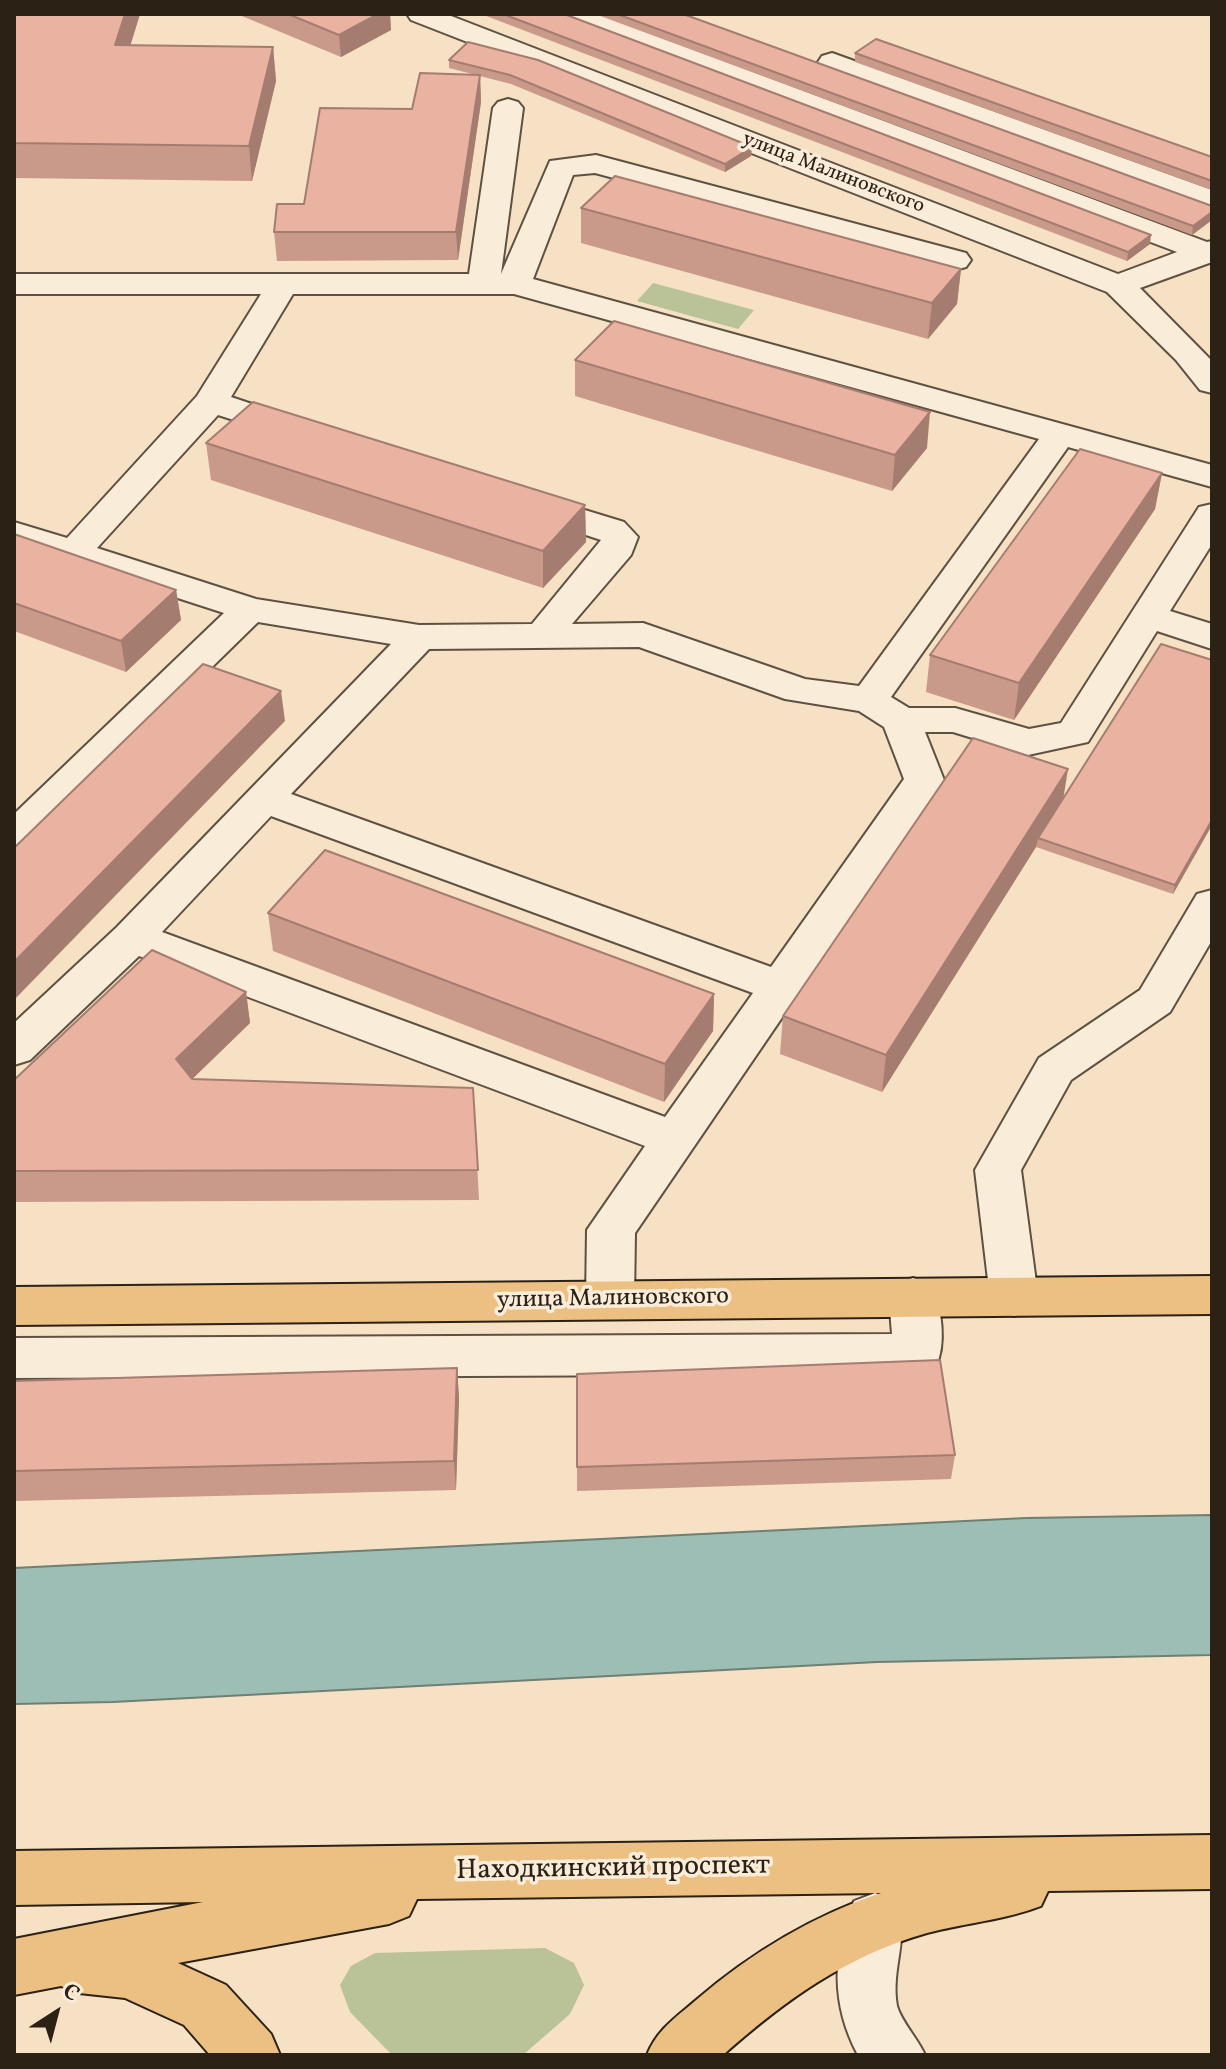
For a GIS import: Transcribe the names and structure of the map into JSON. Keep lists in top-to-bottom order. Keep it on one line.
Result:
{"streets":{"main road":["улица Малиновского","Находкинский проспект"]},"north":"top right"}
